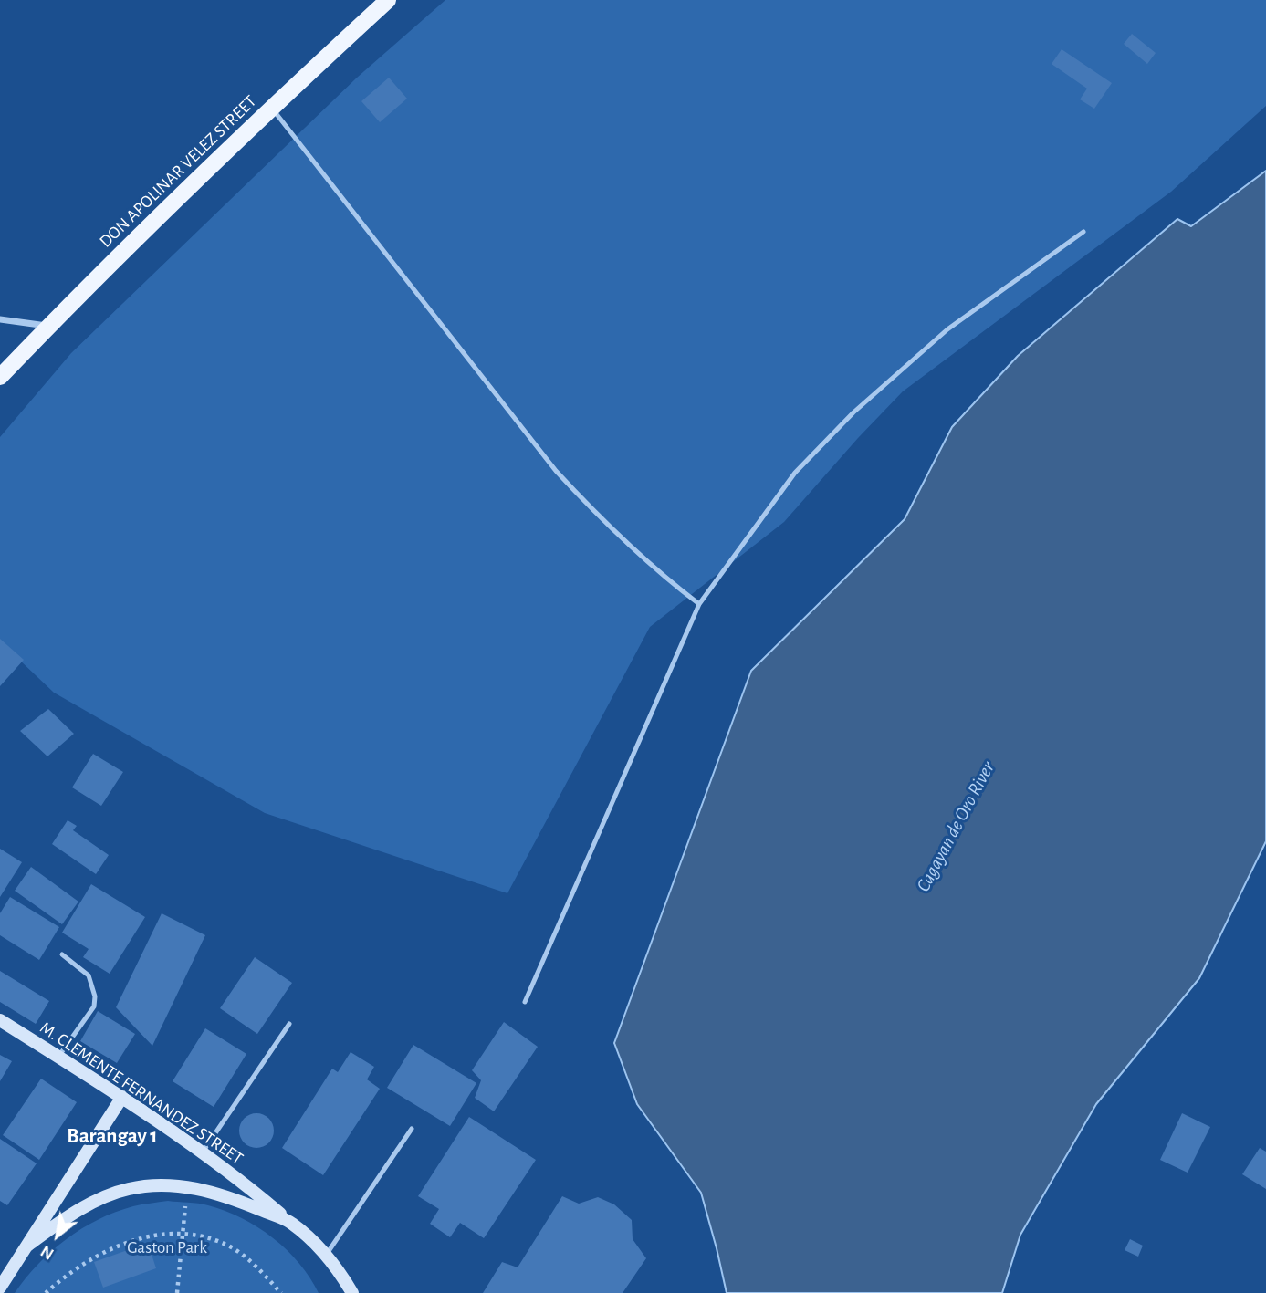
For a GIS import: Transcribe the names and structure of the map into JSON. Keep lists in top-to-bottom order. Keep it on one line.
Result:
{"streets":{"main road":["DON APOLINAR VELEZ STREET"],"street":["M. CLEMENTE FERNANDEZ STREET"]},"districts":["Barangay 1"],"water":["Cagayan de Oro River"],"parks":["Gaston Park"],"north":"bottom left"}
